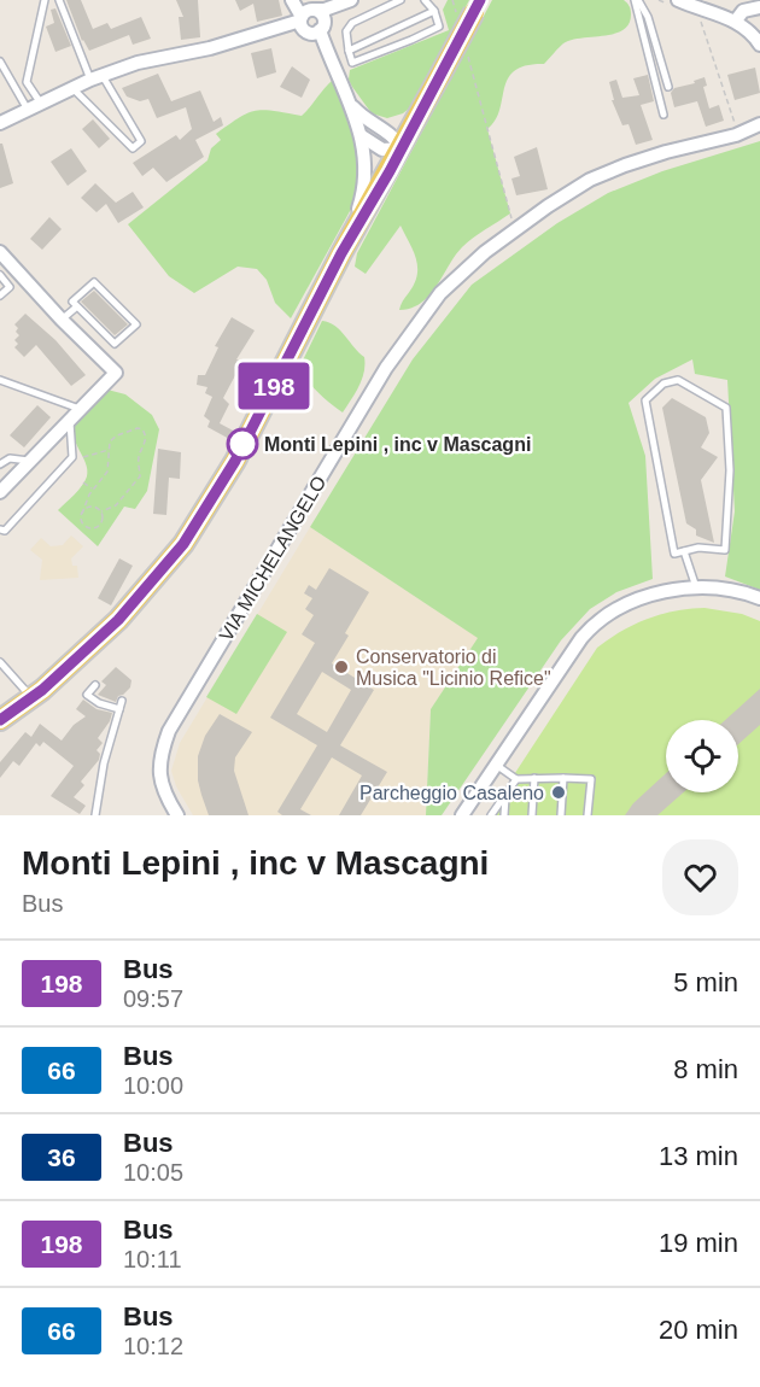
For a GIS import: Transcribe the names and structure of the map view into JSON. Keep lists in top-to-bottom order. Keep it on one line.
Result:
{"streets":{"street":["VIA MICHELANGELO"]},"places":["Monti Lepini , inc v Mascagni","Conservatorio di Musica \"Licinio Refice\"","Parcheggio Casaleno"],"lines":["bus line 198"],"page":{"on_map":"198","heading":["Monti Lepini , inc v Mascagni","Bus"],"list":[{"mark":"198","name":"Bus","note":"09:57","value":"5 min"},{"mark":"66","name":"Bus","note":"10:00","value":"8 min"},{"mark":"36","name":"Bus","note":"10:05","value":"13 min"},{"mark":"198","name":"Bus","note":"10:11","value":"19 min"},{"mark":"66","name":"Bus","note":"10:12","value":"20 min"}]}}
